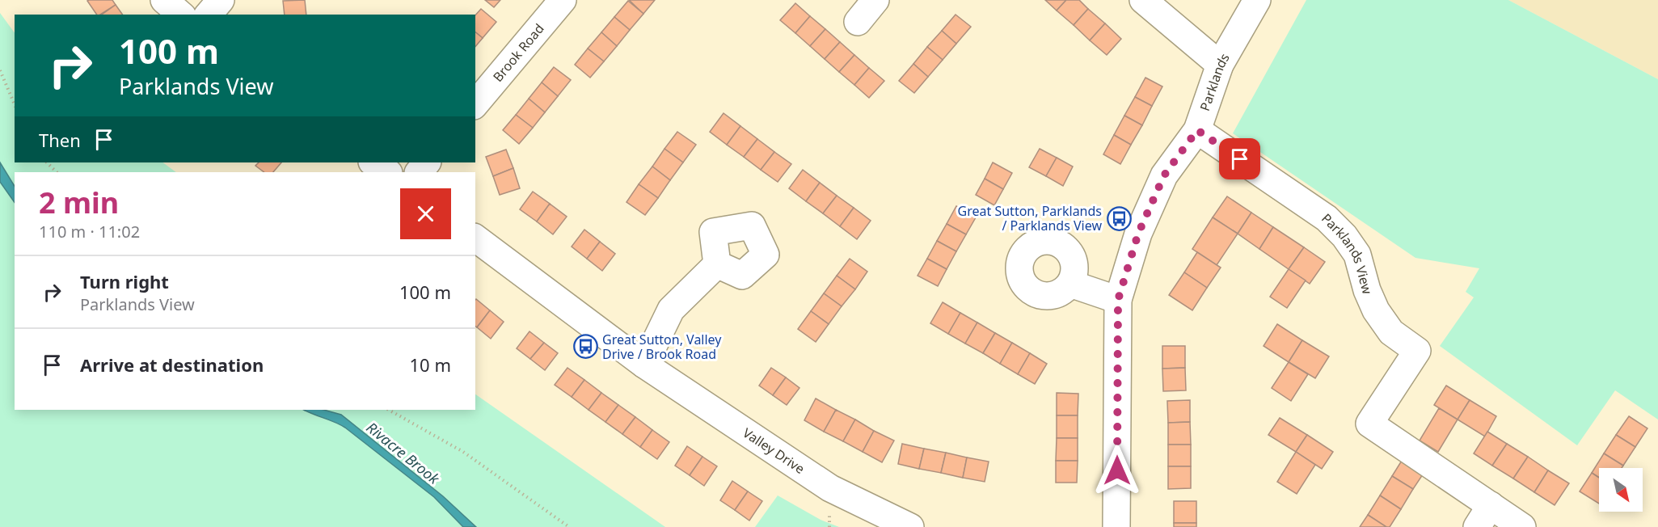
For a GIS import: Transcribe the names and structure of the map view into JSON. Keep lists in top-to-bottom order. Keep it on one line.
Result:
{"streets":{"street":["Brook Road","Parklands","Parklands View","Valley Drive"]},"crossings":[["Parklands","Parklands View"]],"water":["Rivacre Brook"],"places":{"bus stop":["Great Sutton, Parklands / Parklands View","Great Sutton, Valley Drive / Brook Road"]},"north":"bottom right","page":{"turn":["100 m","Parklands View"],"then":"Then","heading":["2 min","110 m · 11:02"],"list":[{"name":"Turn right","note":"Parklands View","value":"100 m"},{"name":"Arrive at destination","value":"10 m"}]}}
